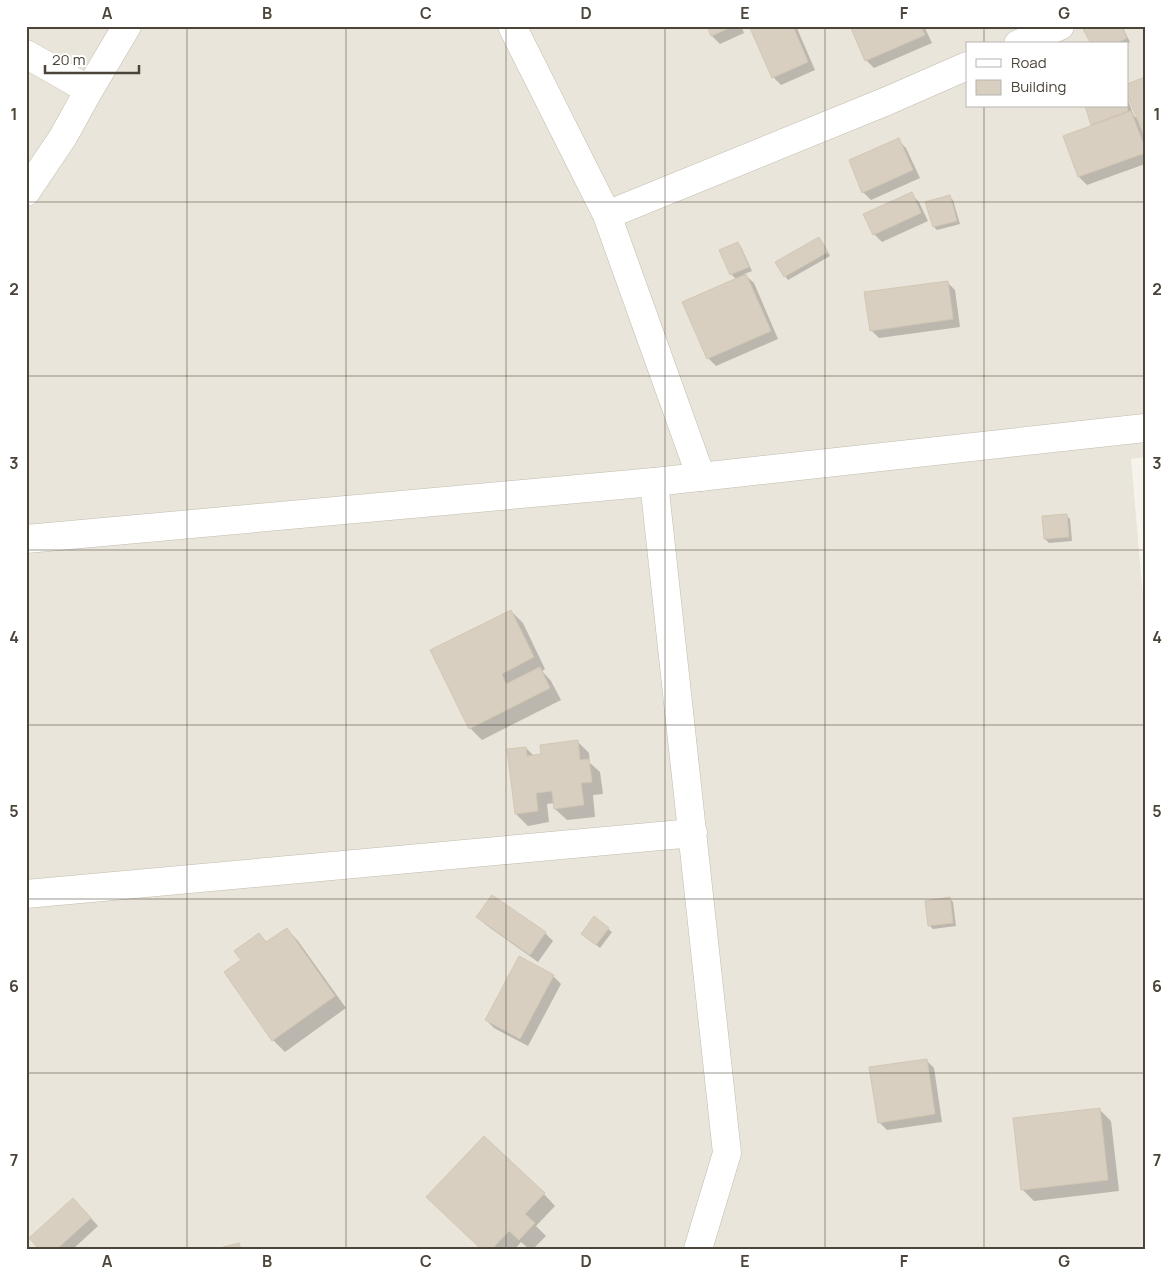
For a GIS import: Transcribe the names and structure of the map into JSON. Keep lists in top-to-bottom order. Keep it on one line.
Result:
{"legend":["Road","Building"],"scale_bar":"20 m","grid":{"columns":["A","B","C","D","E","F","G"],"rows":["1","2","3","4","5","6","7"]}}
